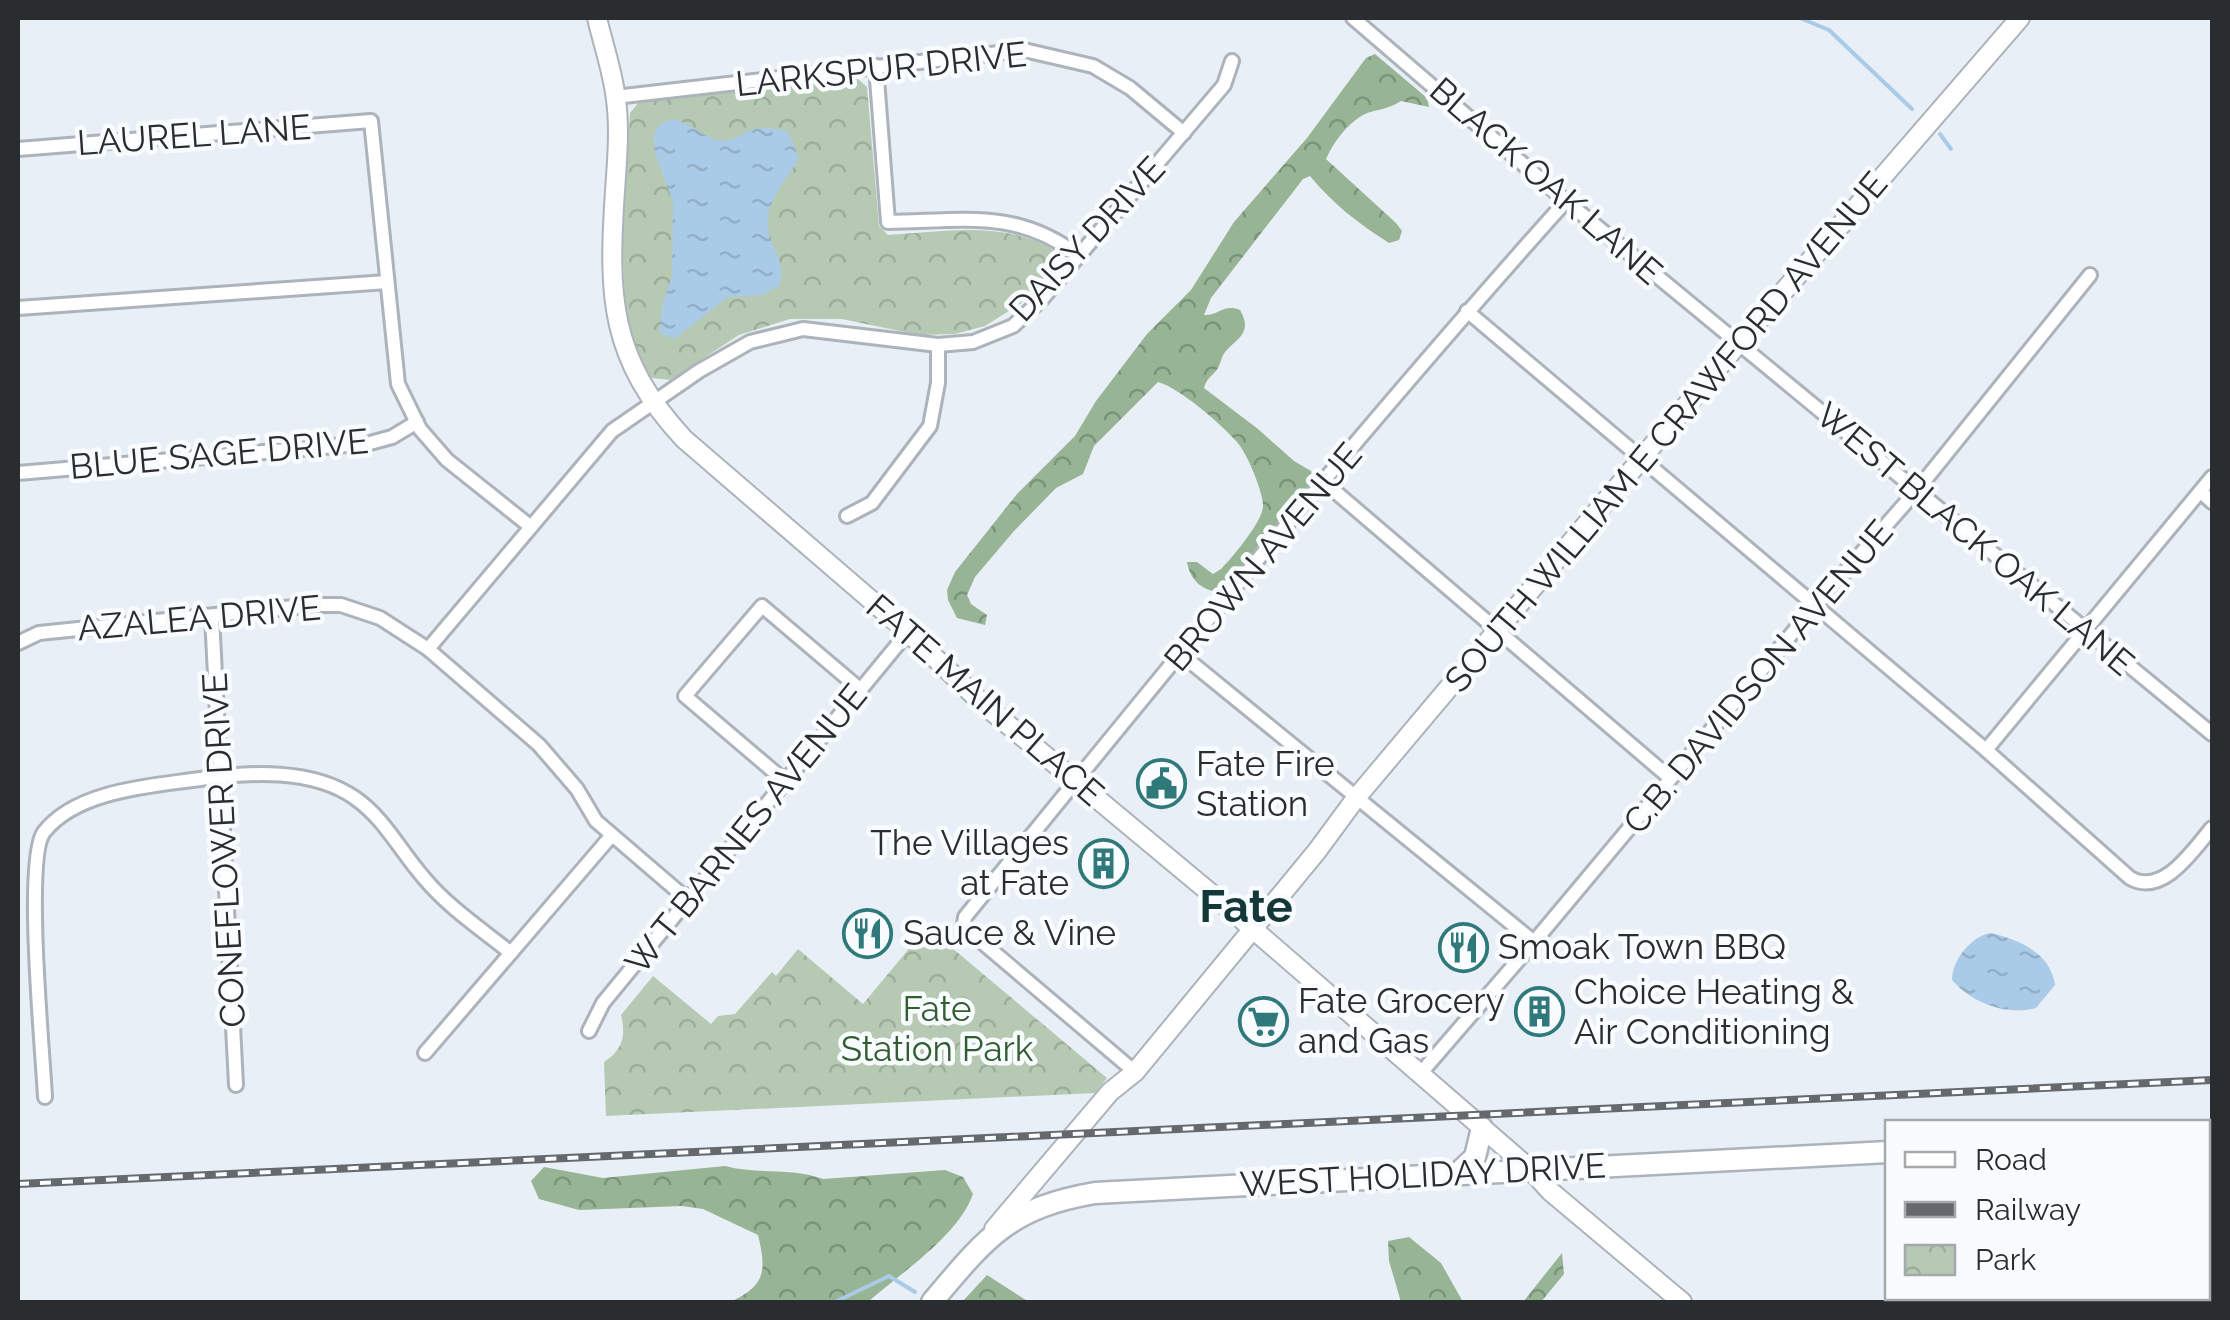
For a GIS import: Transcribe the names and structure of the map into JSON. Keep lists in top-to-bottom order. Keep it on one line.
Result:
{"streets":{"main road":["SOUTH WILLIAM E CRAWFORD AVENUE","FATE MAIN PLACE","WEST HOLIDAY DRIVE"],"street":["LARKSPUR DRIVE","LAUREL LANE","BLACK OAK LANE","DAISY DRIVE","BLUE SAGE DRIVE","WEST BLACK OAK LANE","BROWN AVENUE","AZALEA DRIVE","C.B. DAVIDSON AVENUE","W T BARNES AVENUE","CONEFLOWER DRIVE"]},"crossings":[["LARKSPUR DRIVE","DAISY DRIVE"],["LARKSPUR DRIVE","FATE MAIN PLACE"],["BLACK OAK LANE","SOUTH WILLIAM E CRAWFORD AVENUE"],["BLACK OAK LANE","WEST BLACK OAK LANE"],["BLACK OAK LANE","BROWN AVENUE"],["DAISY DRIVE","AZALEA DRIVE"],["DAISY DRIVE","FATE MAIN PLACE"],["SOUTH WILLIAM E CRAWFORD AVENUE","WEST BLACK OAK LANE"],["SOUTH WILLIAM E CRAWFORD AVENUE","BROWN AVENUE"],["SOUTH WILLIAM E CRAWFORD AVENUE","FATE MAIN PLACE"],["SOUTH WILLIAM E CRAWFORD AVENUE","WEST HOLIDAY DRIVE"],["WEST BLACK OAK LANE","C.B. DAVIDSON AVENUE"],["BROWN AVENUE","FATE MAIN PLACE"],["AZALEA DRIVE","W T BARNES AVENUE"],["AZALEA DRIVE","CONEFLOWER DRIVE"],["C.B. DAVIDSON AVENUE","FATE MAIN PLACE"],["FATE MAIN PLACE","W T BARNES AVENUE"],["FATE MAIN PLACE","WEST HOLIDAY DRIVE"]],"districts":["Fate"],"parks":["Fate Station Park"],"places":{"public building":["Fate Fire Station"],"building":["The Villages at Fate","Choice Heating & Air Conditioning"],"restaurant":["Sauce & Vine","Smoak Town BBQ"],"supermarket":["Fate Grocery and Gas"]},"legend":["Road","Railway","Park"]}
